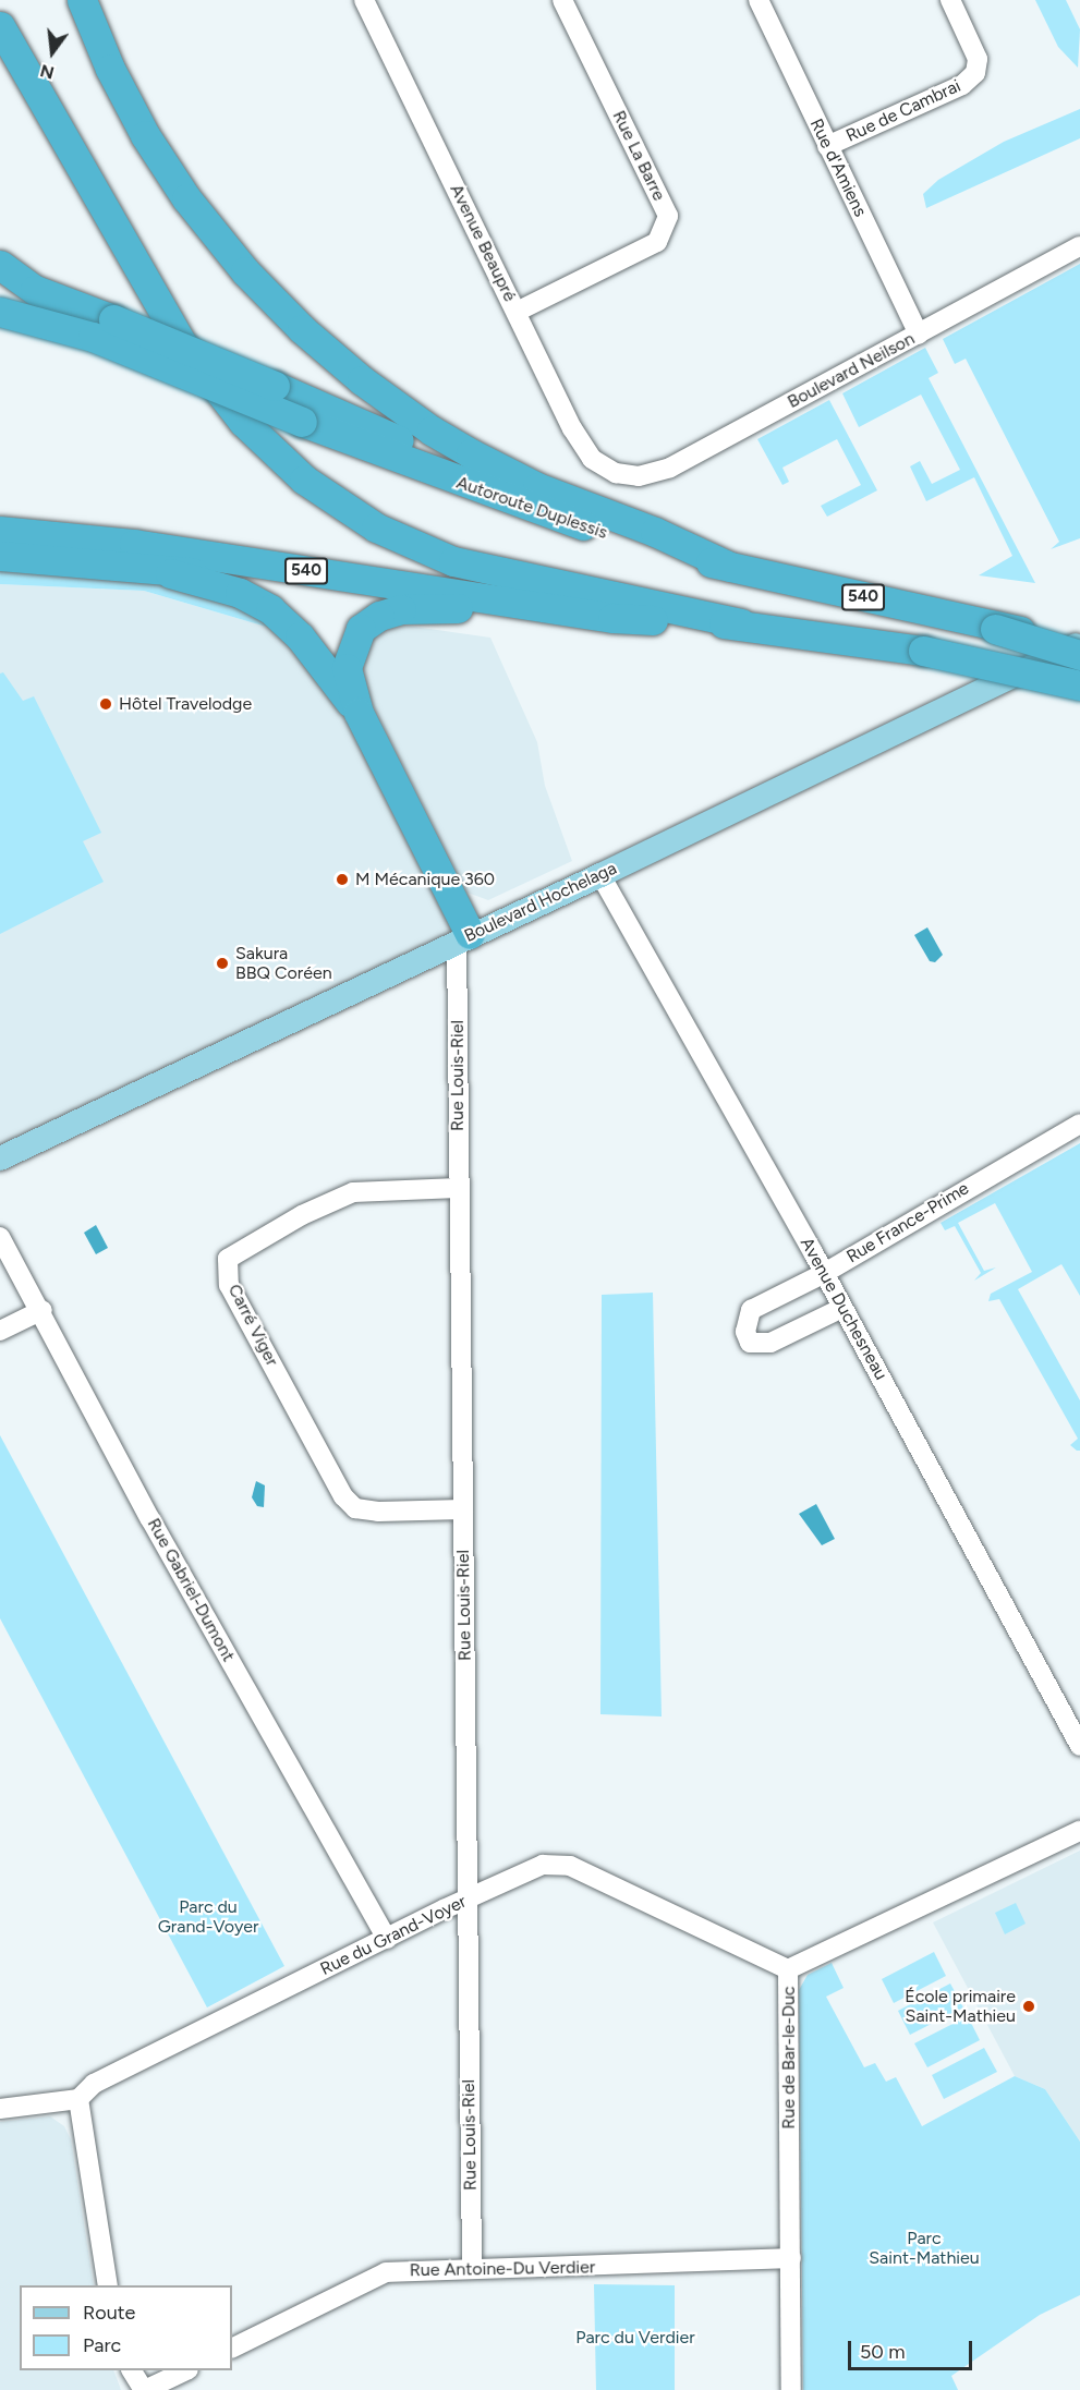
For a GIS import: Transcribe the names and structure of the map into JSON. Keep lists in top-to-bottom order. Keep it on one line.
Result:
{"streets":{"highway":["Autoroute Duplessis","540","Rue Louis-Riel"],"main road":["Boulevard Hochelaga"],"street":["Rue de Cambrai","Rue La Barre","Rue d'Amiens","Avenue Beaupré","Boulevard Neilson","Rue France-Prime","Avenue Duchesneau","Carré Viger","Rue Gabriel-Dumont","Rue du Grand-Voyer","Rue de Bar-le-Duc","Rue Antoine-Du Verdier"]},"crossings":[["Rue de Cambrai","Rue d'Amiens"],["Rue La Barre","Avenue Beaupré"],["Rue d'Amiens","Boulevard Neilson"],["Avenue Beaupré","Boulevard Neilson"],["Boulevard Hochelaga","Rue Louis-Riel"],["Boulevard Hochelaga","Avenue Duchesneau"],["Rue Louis-Riel","Carré Viger"],["Rue Louis-Riel","Rue du Grand-Voyer"],["Rue Louis-Riel","Rue Antoine-Du Verdier"],["Rue France-Prime","Avenue Duchesneau"],["Rue Gabriel-Dumont","Rue du Grand-Voyer"],["Rue du Grand-Voyer","Rue de Bar-le-Duc"],["Rue de Bar-le-Duc","Rue Antoine-Du Verdier"]],"parks":["Parc du Grand-Voyer","Parc Saint-Mathieu","Parc du Verdier"],"places":["Hôtel Travelodge","M Mécanique 360","Sakura BBQ Coréen","École primaire Saint-Mathieu"],"legend":["Route","Parc"],"scale_bar":"50 m","north":"bottom"}
